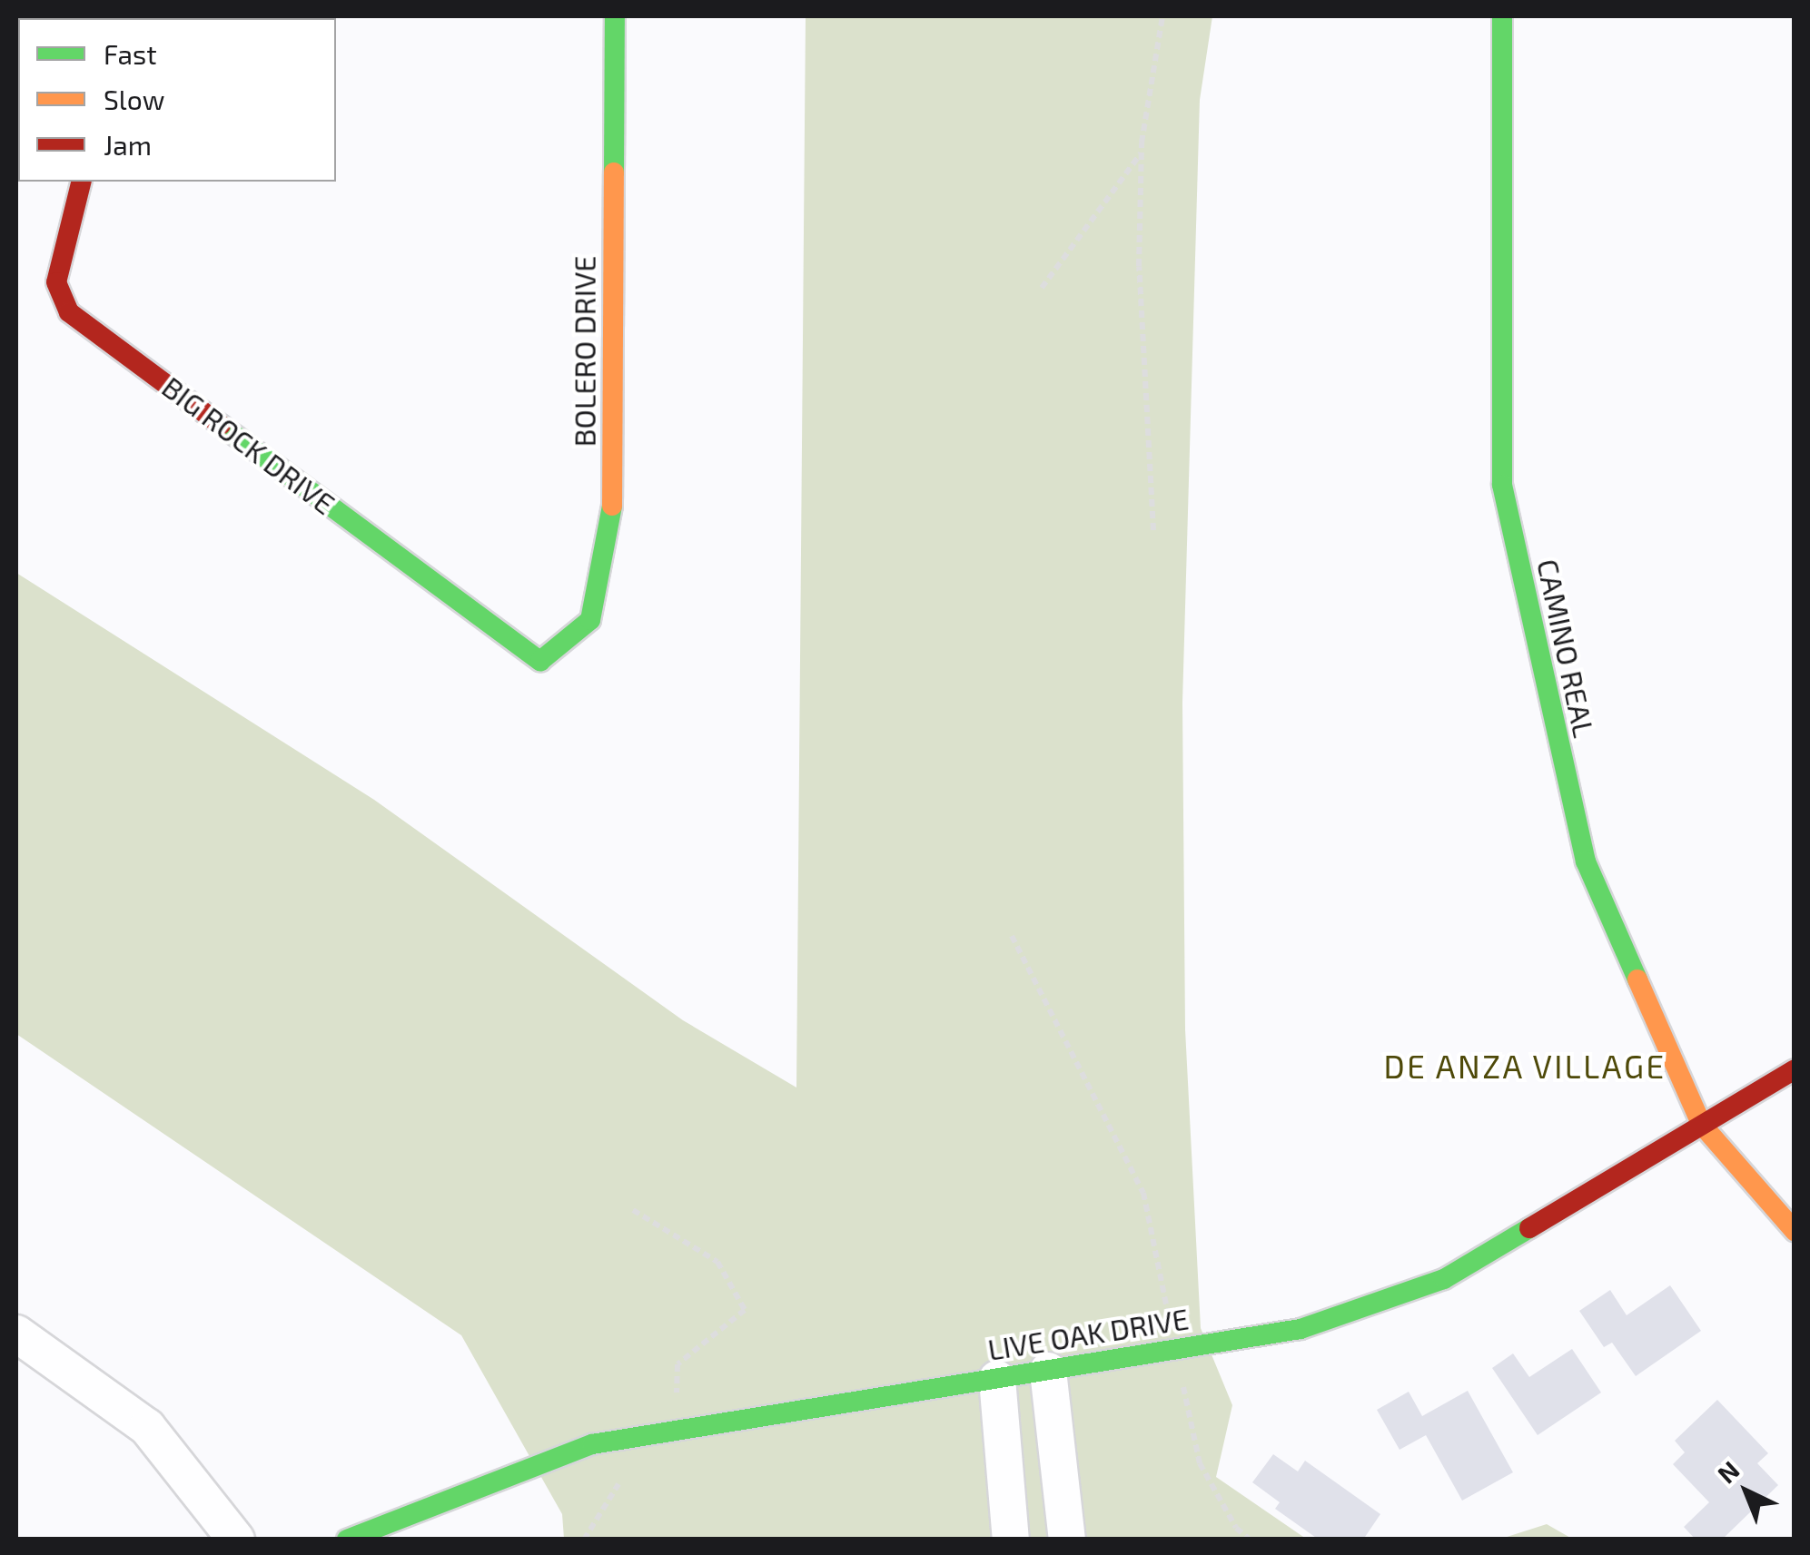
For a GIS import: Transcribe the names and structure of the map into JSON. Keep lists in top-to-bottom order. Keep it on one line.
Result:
{"streets":{"street":["BOLERO DRIVE","BIG ROCK DRIVE","CAMINO REAL","LIVE OAK DRIVE"]},"crossings":[["BOLERO DRIVE","BIG ROCK DRIVE"],["CAMINO REAL","LIVE OAK DRIVE"]],"districts":["DE ANZA VILLAGE"],"legend":["Fast","Slow","Jam"],"north":"top left"}
